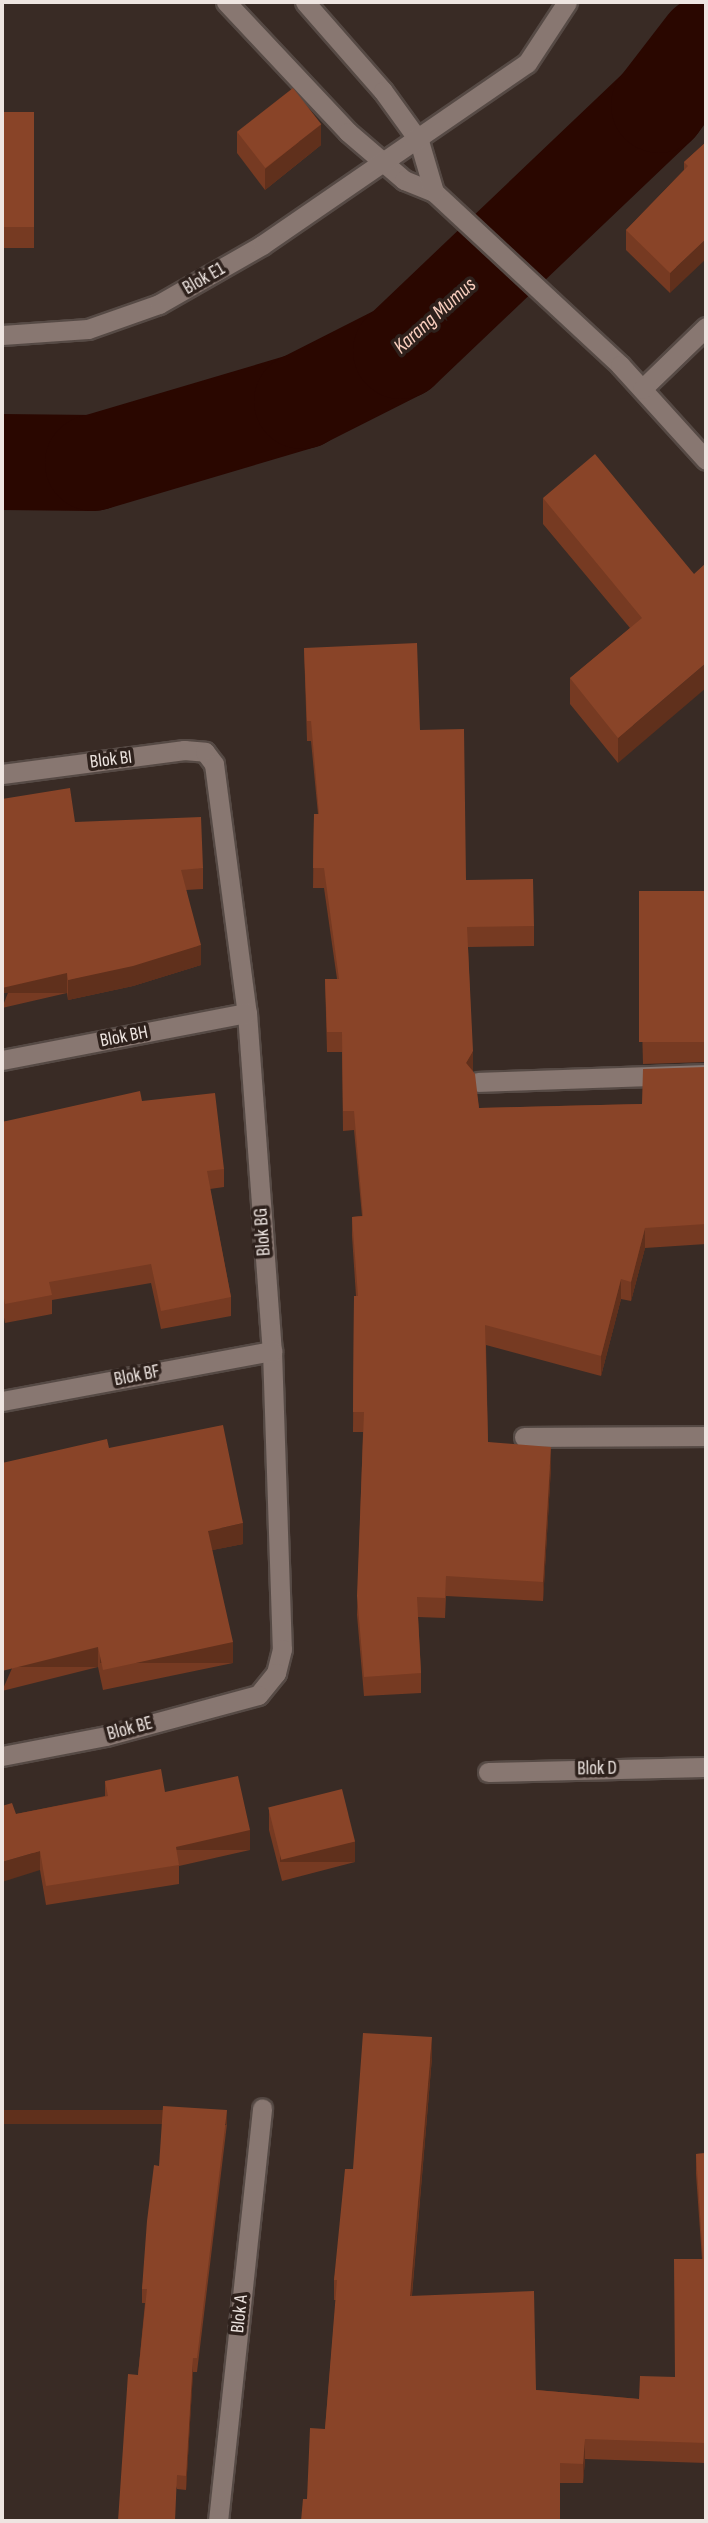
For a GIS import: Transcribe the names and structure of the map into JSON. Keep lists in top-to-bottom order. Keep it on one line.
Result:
{"streets":{"street":["Blok E1","Blok BI","Blok BH","Blok BG","Blok BF","Blok BE","Blok D","Blok A"]},"crossings":[["Blok BI","Blok BG"],["Blok BH","Blok BG"],["Blok BG","Blok BF"],["Blok BG","Blok BE"]],"water":["Karang Mumus"]}
